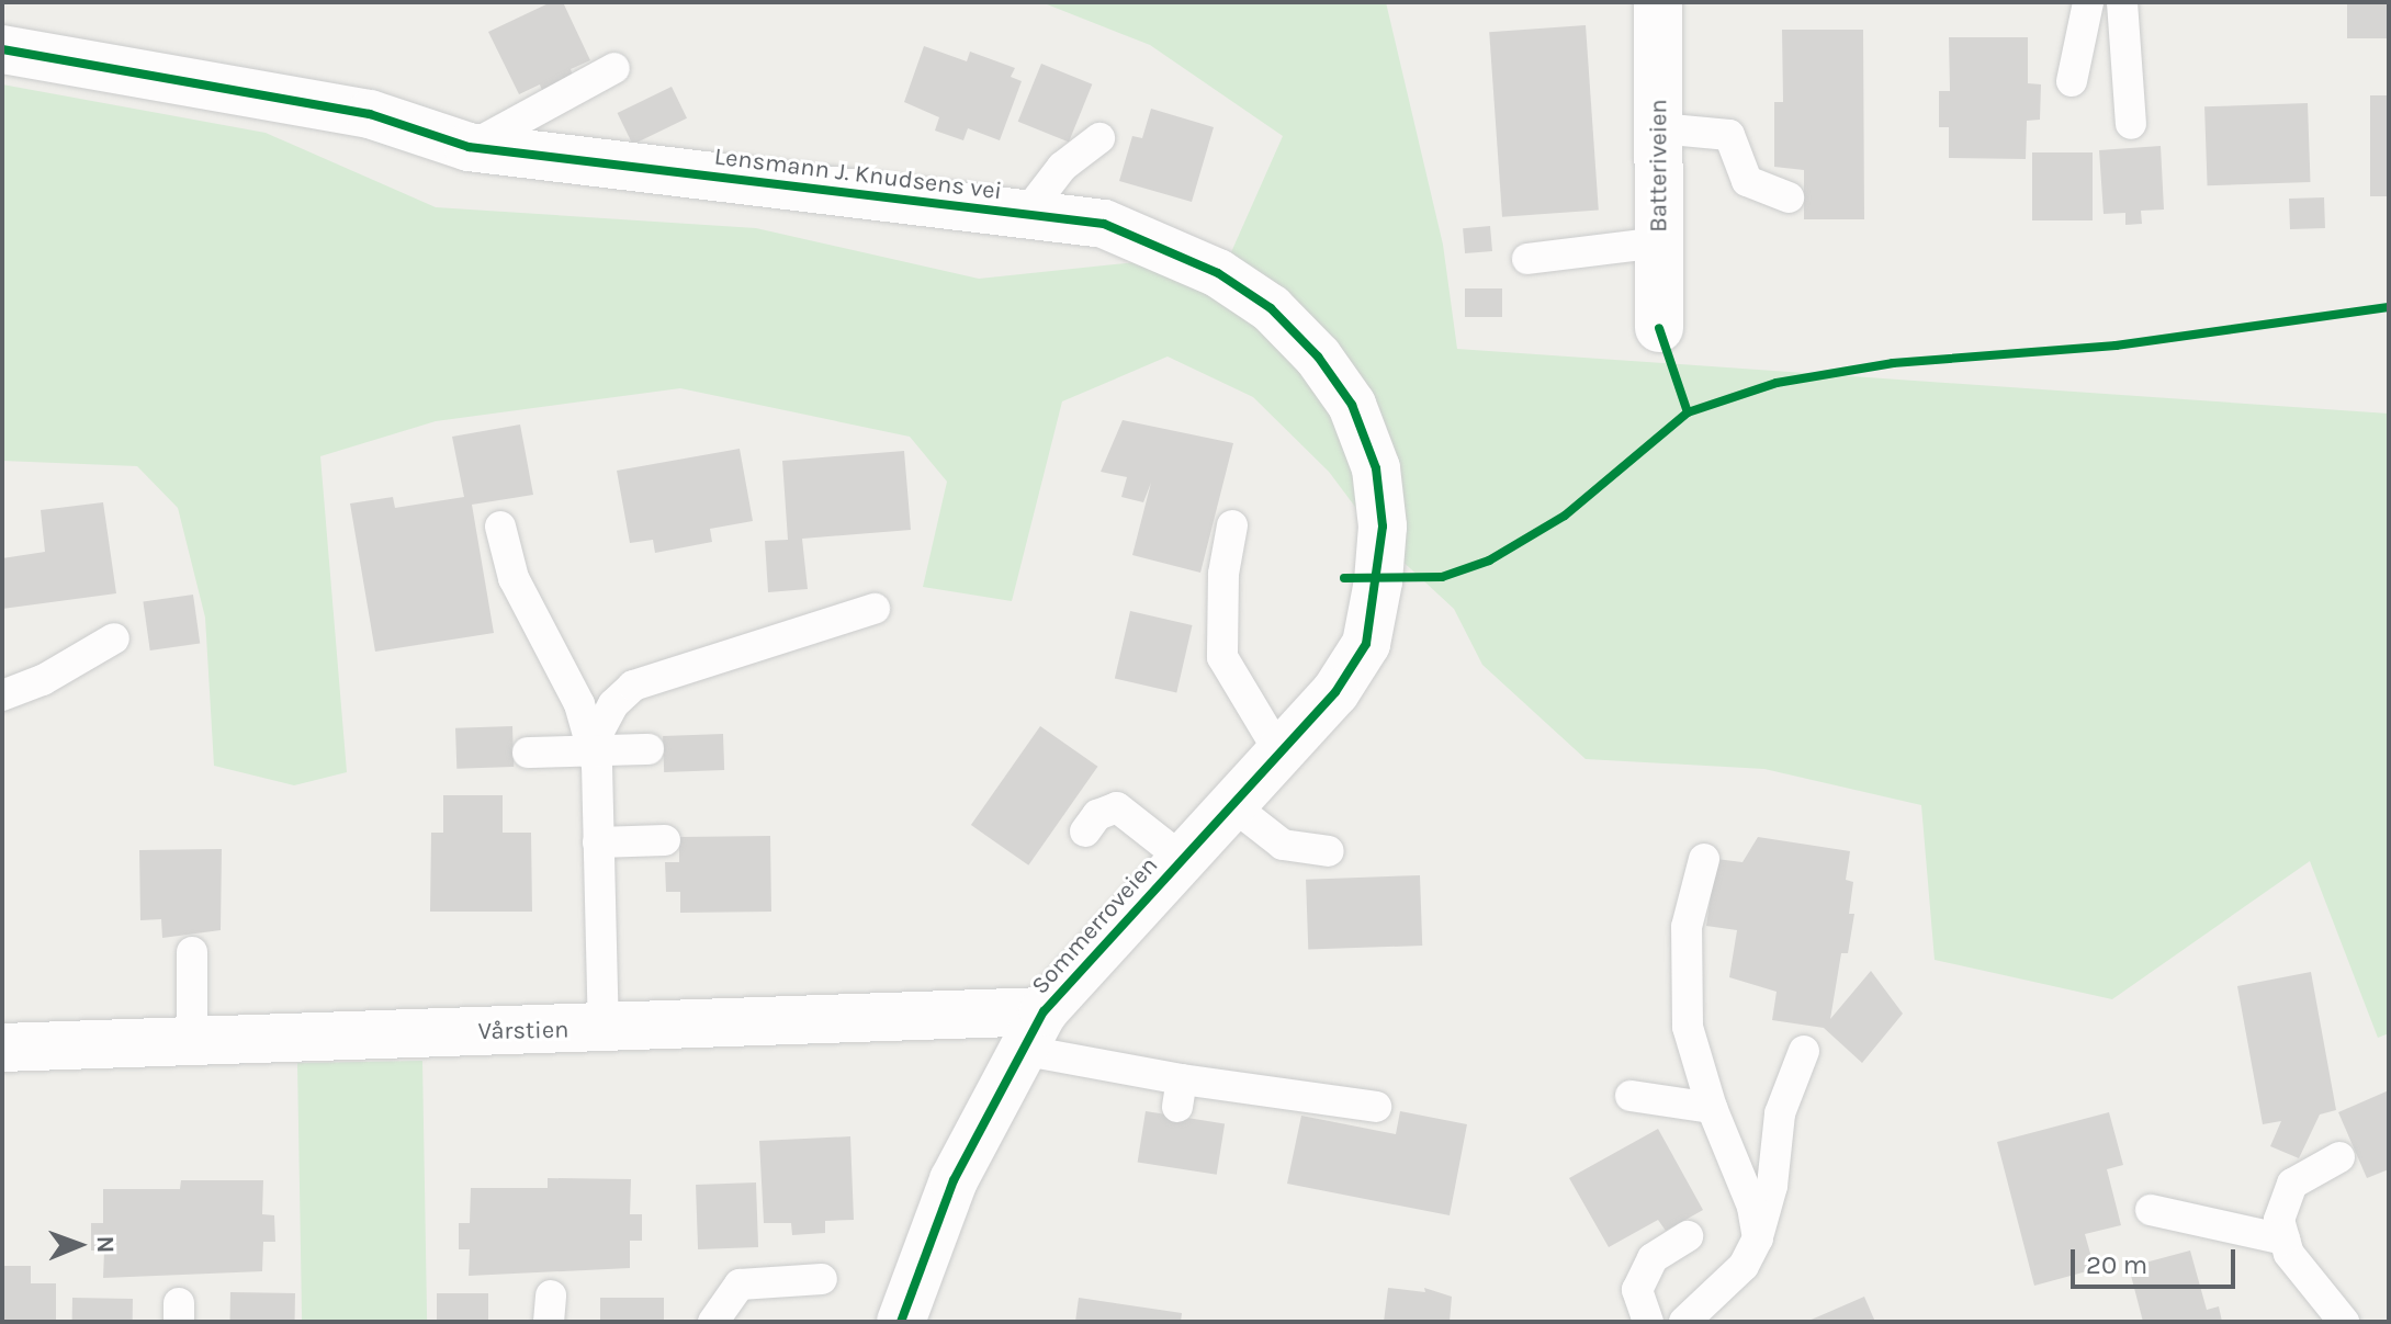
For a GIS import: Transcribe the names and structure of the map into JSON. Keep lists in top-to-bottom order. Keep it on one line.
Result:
{"streets":{"street":["Batteriveien","Lensmann J. Knudsens vei","Sommerroveien","Vårstien"]},"crossings":[["Lensmann J. Knudsens vei","Sommerroveien"],["Sommerroveien","Vårstien"]],"scale_bar":"20 m","north":"right"}
